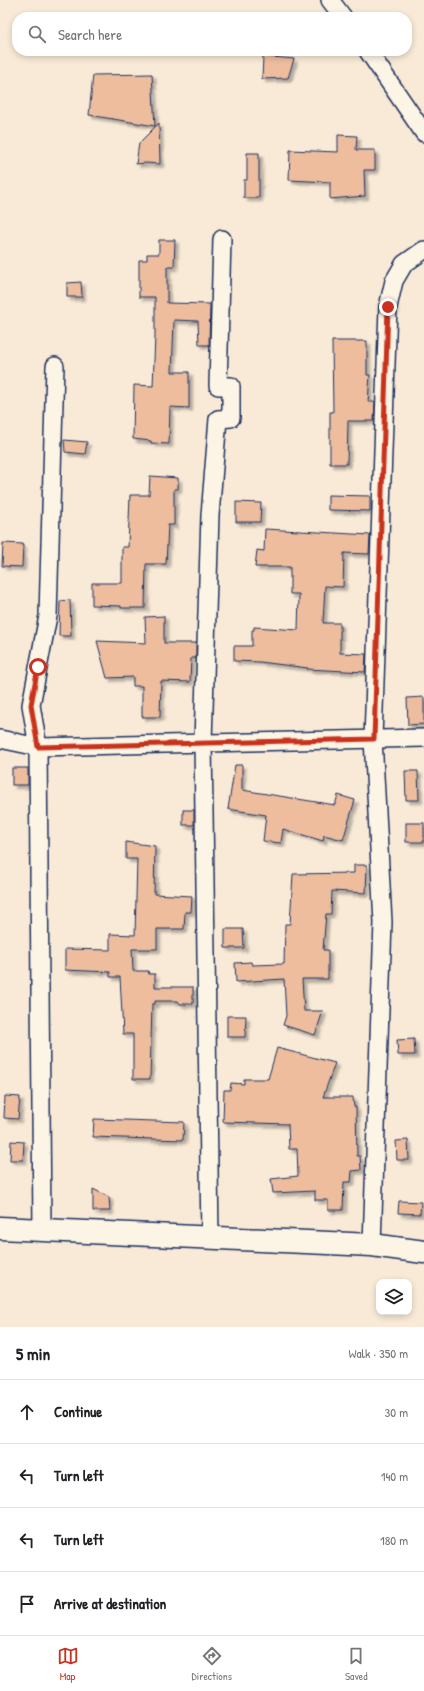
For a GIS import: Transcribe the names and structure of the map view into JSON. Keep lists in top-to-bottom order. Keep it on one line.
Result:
{"page":{"search":"Search here","heading":["5 min","Walk · 350 m"],"list":[["Continue","30 m"],["Turn left","140 m"],["Turn left","180 m"],"Arrive at destination"],"nav":["Map","Directions","Saved"]}}
